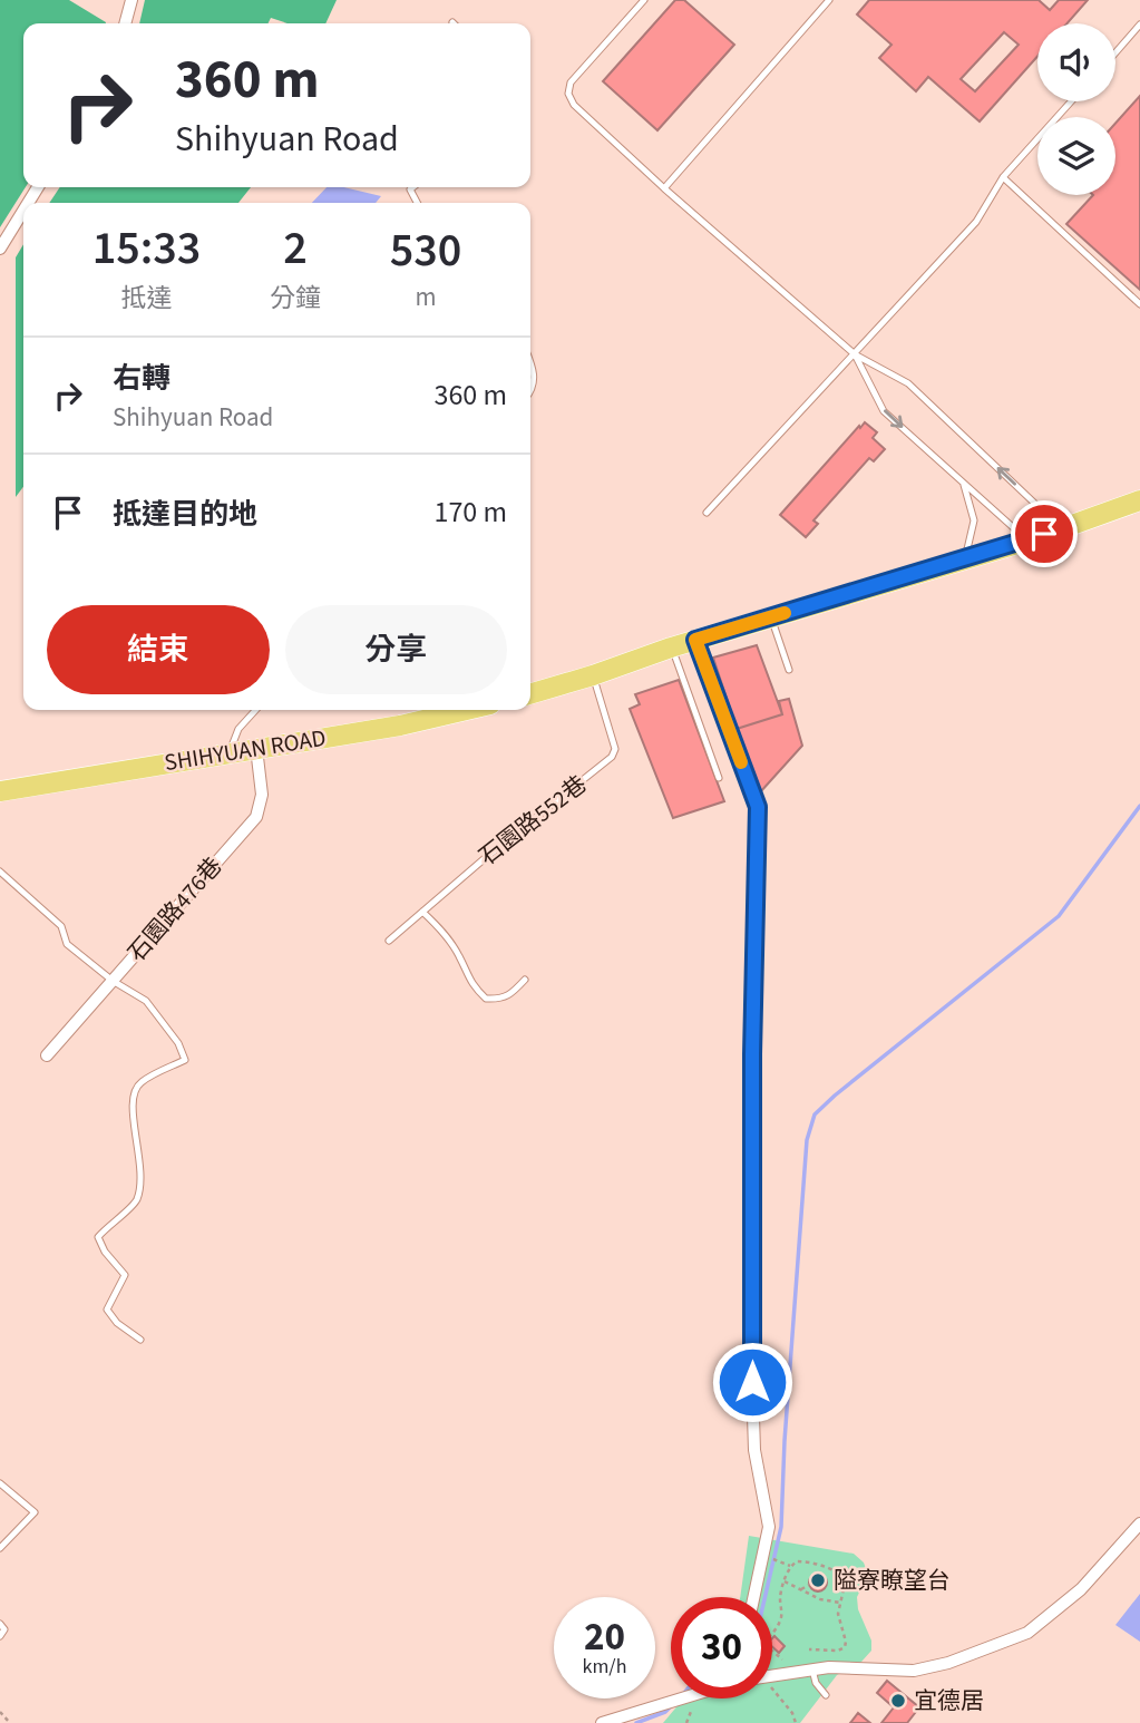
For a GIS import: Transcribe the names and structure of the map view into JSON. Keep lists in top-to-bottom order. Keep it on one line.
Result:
{"streets":{"main road":["SHIHYUAN ROAD"],"street":["石園路476巷"],"lane":["石園路552巷"]},"crossings":[["SHIHYUAN ROAD","石園路476巷"]],"places":["隘寮瞭望台","宜德居"],"page":{"turn":["360 m","Shihyuan Road"],"eta":["15:33","抵達","2","分鐘","530","m"],"list":[{"name":"右轉","note":"Shihyuan Road","value":"360 m"},{"name":"抵達目的地","value":"170 m"}],"buttons":["結束","分享"],"speed":"20 km/h","limit":"30"}}
